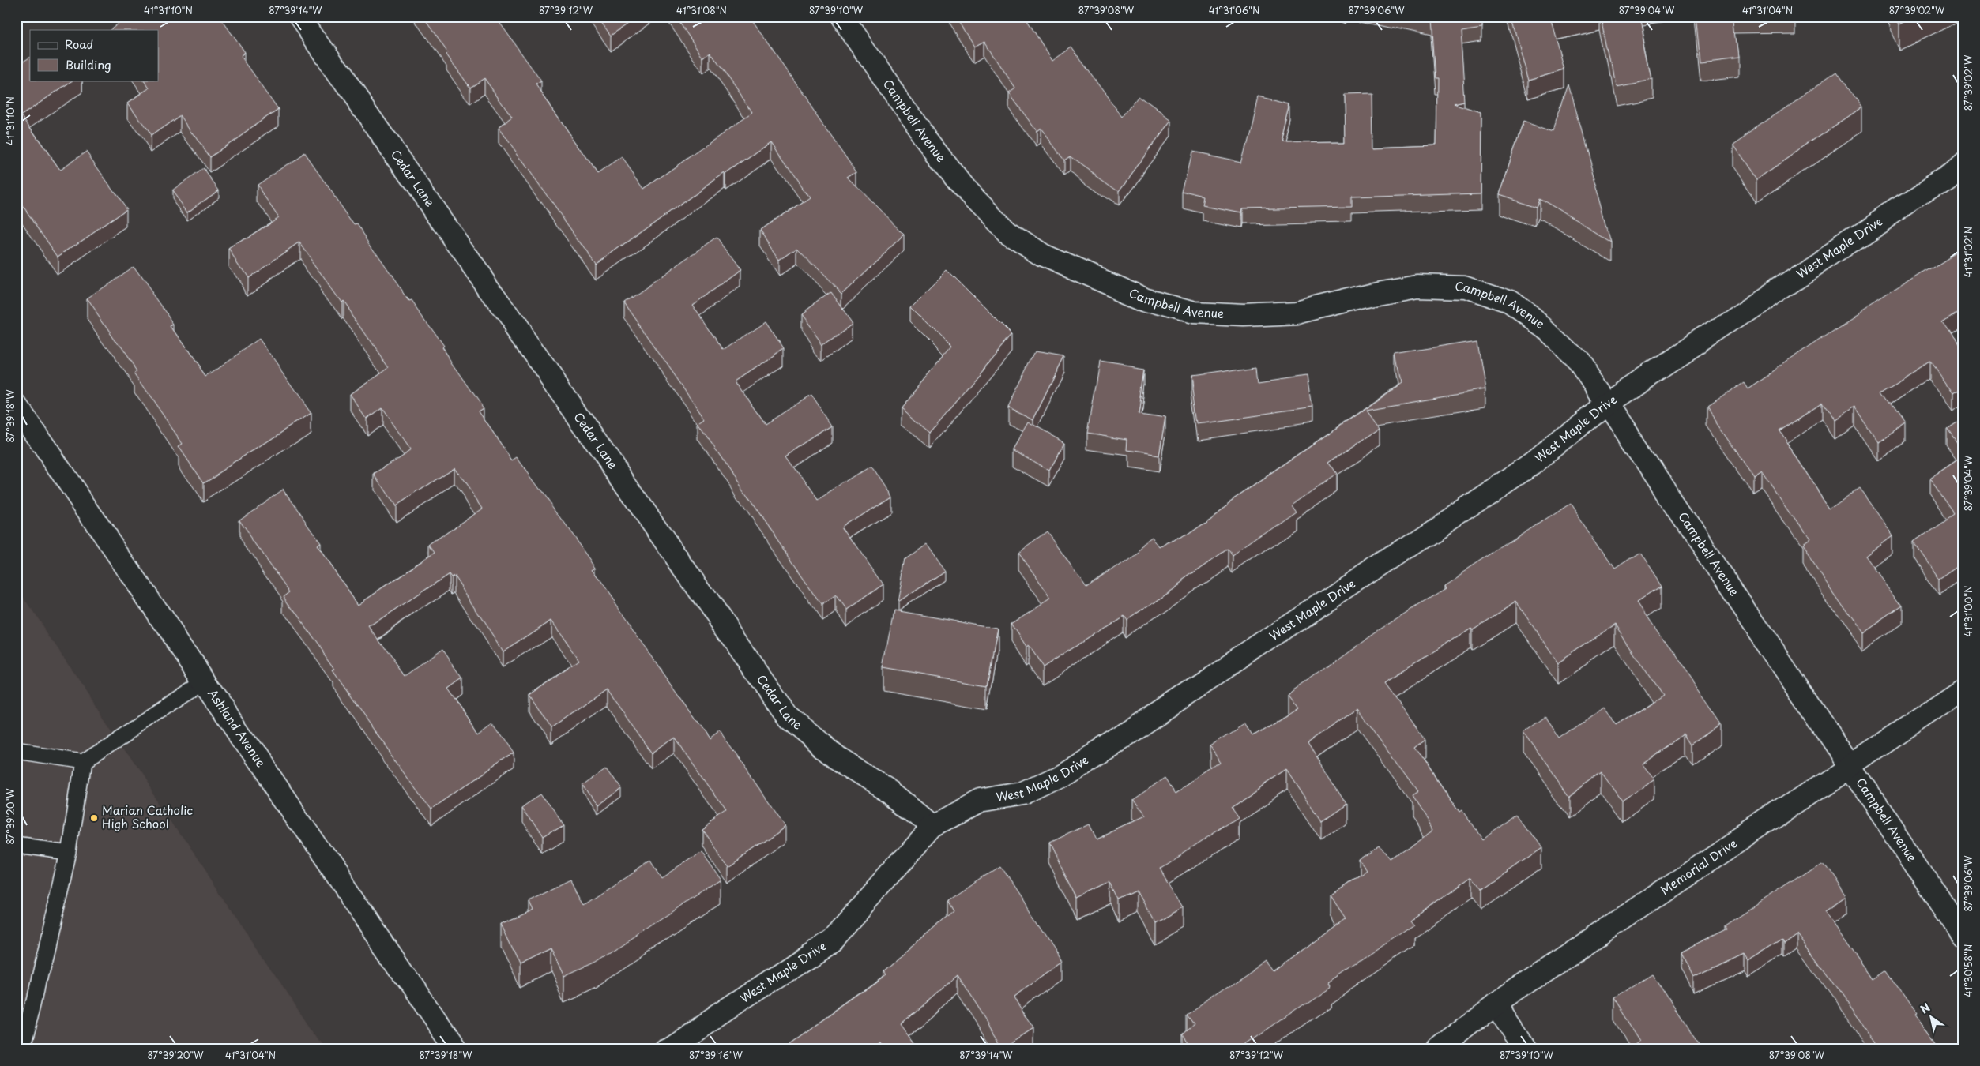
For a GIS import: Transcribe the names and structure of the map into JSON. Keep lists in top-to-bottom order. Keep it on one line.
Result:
{"streets":{"street":["Campbell Avenue","Cedar Lane","West Maple Drive","Ashland Avenue","Memorial Drive"]},"crossings":[["Campbell Avenue","West Maple Drive"],["Campbell Avenue","Memorial Drive"],["Cedar Lane","West Maple Drive"]],"places":["Marian Catholic High School"],"legend":["Road","Building"],"north":"top left","coordinates":["41°31'10\"N","87°39'14\"W","87°39'12\"W","41°31'08\"N","87°39'10\"W","87°39'08\"W","41°31'06\"N","87°39'06\"W","87°39'04\"W","41°31'04\"N","87°39'02\"W","41°31'02\"N","87°39'18\"W","41°31'00\"N","87°39'20\"W","41°30'58\"N","87°39'16\"W"]}
